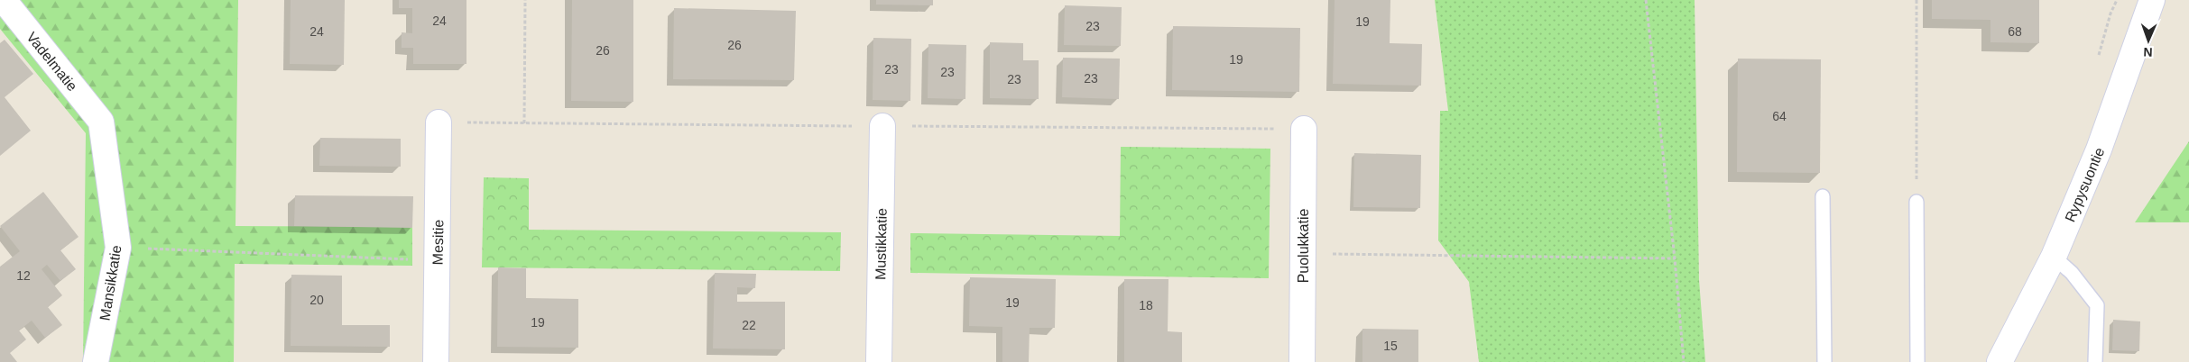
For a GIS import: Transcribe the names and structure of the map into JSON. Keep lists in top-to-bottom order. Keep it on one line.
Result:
{"streets":{"street":["Vadelmatie","Rypysuontie","Mesitie","Mustikkatie","Puolukkatie","Mansikkatie"]},"crossings":[["Vadelmatie","Mansikkatie"]],"house_numbers":["24","19","23","24","68","26","26","19","23","23","23","23","64","12","20","19","18","19","22","15"],"north":"bottom"}
